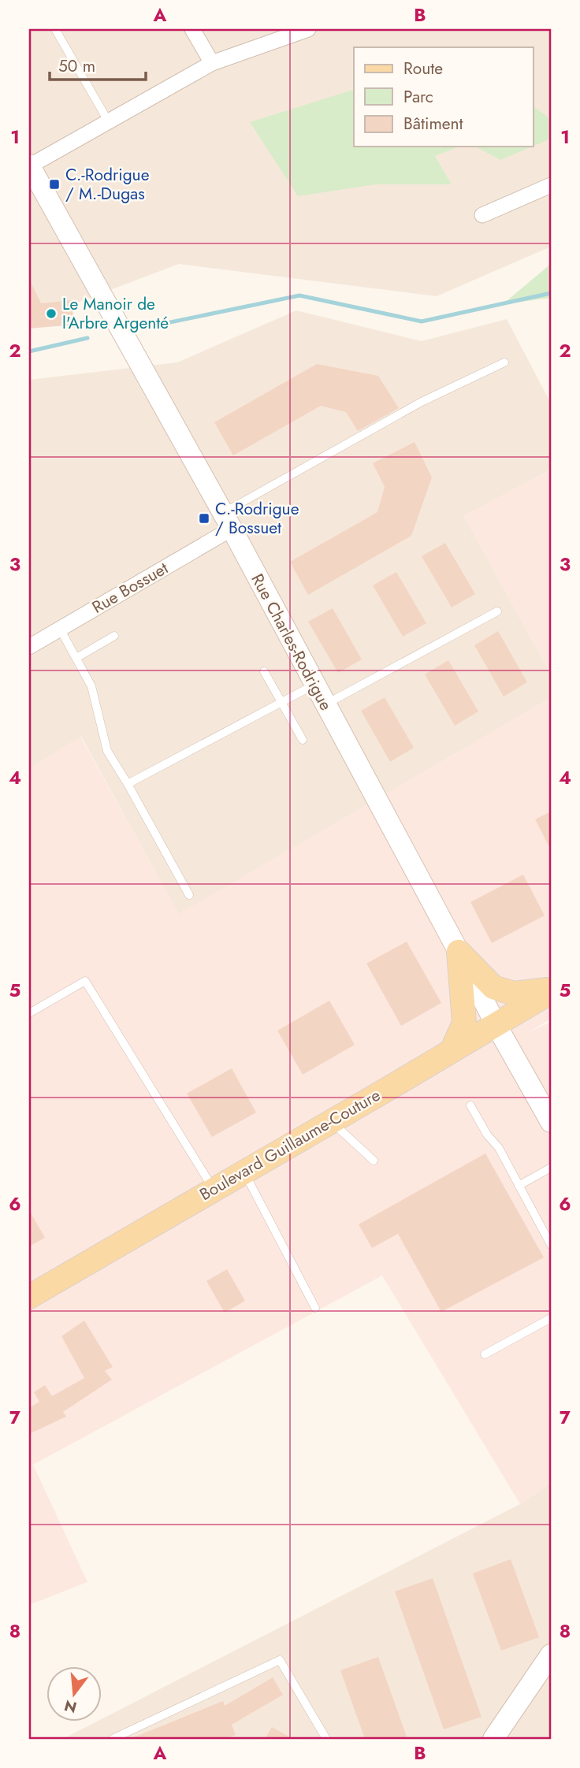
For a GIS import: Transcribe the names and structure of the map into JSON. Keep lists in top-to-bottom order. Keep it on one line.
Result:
{"streets":{"main road":["Boulevard Guillaume-Couture"],"street":["Rue Bossuet","Rue Charles-Rodrigue"]},"crossings":[["Rue Bossuet","Rue Charles-Rodrigue"],["Rue Charles-Rodrigue","Boulevard Guillaume-Couture"]],"places":{"transit":["C.-Rodrigue / M.-Dugas","C.-Rodrigue / Bossuet"],"other":["Le Manoir de l'Arbre Argenté"]},"legend":["Route","Parc","Bâtiment"],"scale_bar":"50 m","north":"bottom","grid":{"columns":["A","B"],"rows":["1","2","3","4","5","6","7","8"]}}
